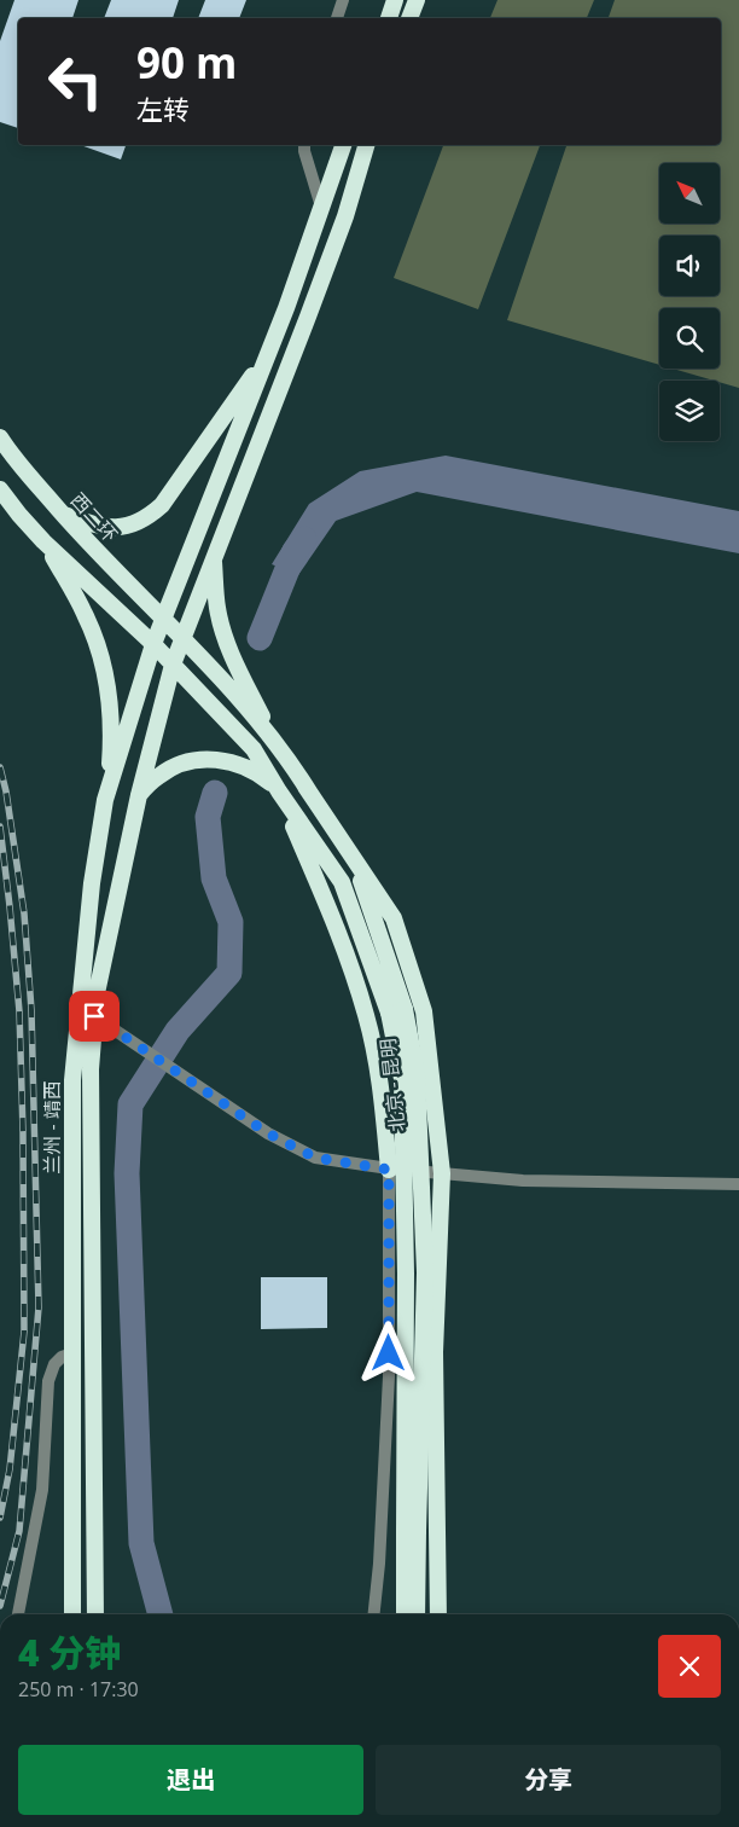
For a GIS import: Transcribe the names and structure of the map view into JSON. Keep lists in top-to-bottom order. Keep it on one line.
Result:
{"streets":{"highway":["西二环","北京 - 昆明","兰州 - 靖西"]},"crossings":[["西二环","北京 - 昆明"],["西二环","兰州 - 靖西"],["北京 - 昆明","兰州 - 靖西"]],"north":"top left","page":{"turn":["90 m","左转"],"heading":["4 分钟","250 m · 17:30"],"buttons":["退出","分享"]}}
